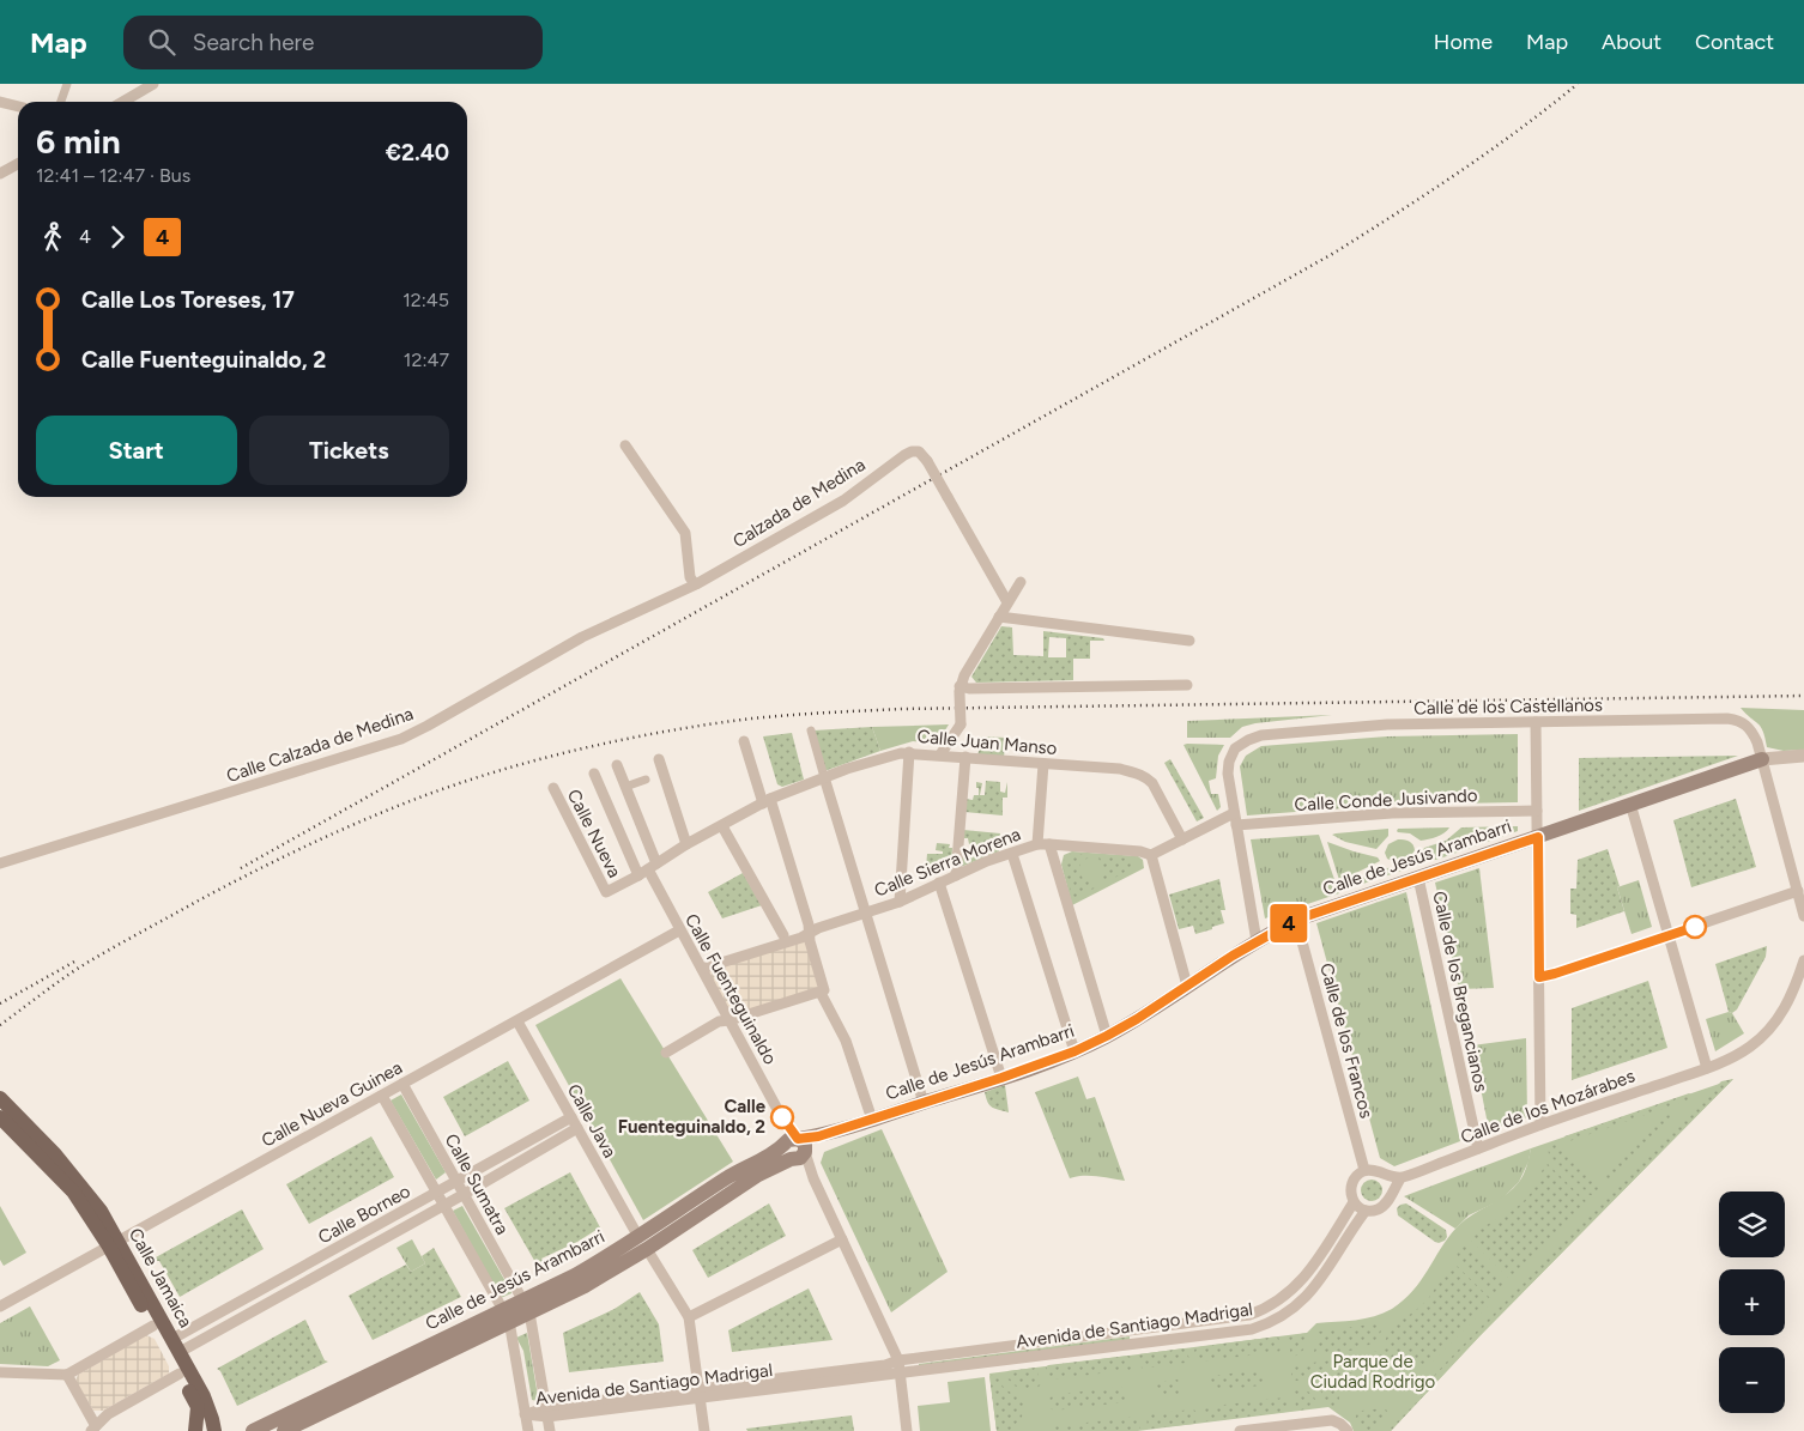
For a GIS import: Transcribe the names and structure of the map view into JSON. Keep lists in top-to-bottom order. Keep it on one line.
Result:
{"streets":{"main road":["Calle de Jesús Arambarri","Calle Jamaica"],"street":["Calzada de Medina","Calle de los Castellanos","Calle Juan Manso","Calle Calzada de Medina","Calle Conde Jusivando","Calle Nueva","Calle Sierra Morena","Calle Fuenteguinaldo","Calle de los Bregancianos","Calle de los Francos","Calle Nueva Guinea","Calle de los Mozárabes","Calle Java","Calle Sumatra","Calle Borneo","Avenida de Santiago Madrigal"]},"crossings":[["Calzada de Medina","Calle Calzada de Medina"],["Calle de los Castellanos","Calle de Jesús Arambarri"],["Calle Juan Manso","Calle Nueva"],["Calle Juan Manso","Calle Fuenteguinaldo"],["Calle de Jesús Arambarri","Calle Fuenteguinaldo"],["Calle de Jesús Arambarri","Calle de los Bregancianos"],["Calle de Jesús Arambarri","Calle de los Francos"],["Calle de Jesús Arambarri","Calle Java"],["Calle de Jesús Arambarri","Calle Sumatra"],["Calle Sierra Morena","Calle Fuenteguinaldo"],["Calle Fuenteguinaldo","Calle Nueva Guinea"],["Calle de los Bregancianos","Calle de los Mozárabes"],["Calle de los Francos","Avenida de Santiago Madrigal"],["Calle Nueva Guinea","Calle Java"],["Calle Nueva Guinea","Calle Sumatra"],["Calle Nueva Guinea","Calle Jamaica"],["Calle Java","Calle Borneo"],["Calle Sumatra","Calle Borneo"],["Calle Sumatra","Avenida de Santiago Madrigal"],["Calle Borneo","Calle Jamaica"]],"parks":["Parque de Ciudad Rodrigo"],"places":["Calle Fuenteguinaldo, 2"],"lines":["bus line 4"],"page":{"header":"Map","search":"Search here","nav":["Home","Map","About","Contact"],"on_map":"4","heading":["6 min","12:41 – 12:47 · Bus","€2.40"],"legs":["4","4"],"list":[{"name":"Calle Los Toreses, 17","value":"12:45"},{"name":"Calle Fuenteguinaldo, 2","value":"12:47"}],"buttons":["Start","Tickets"],"map_buttons":["+","−"]}}
